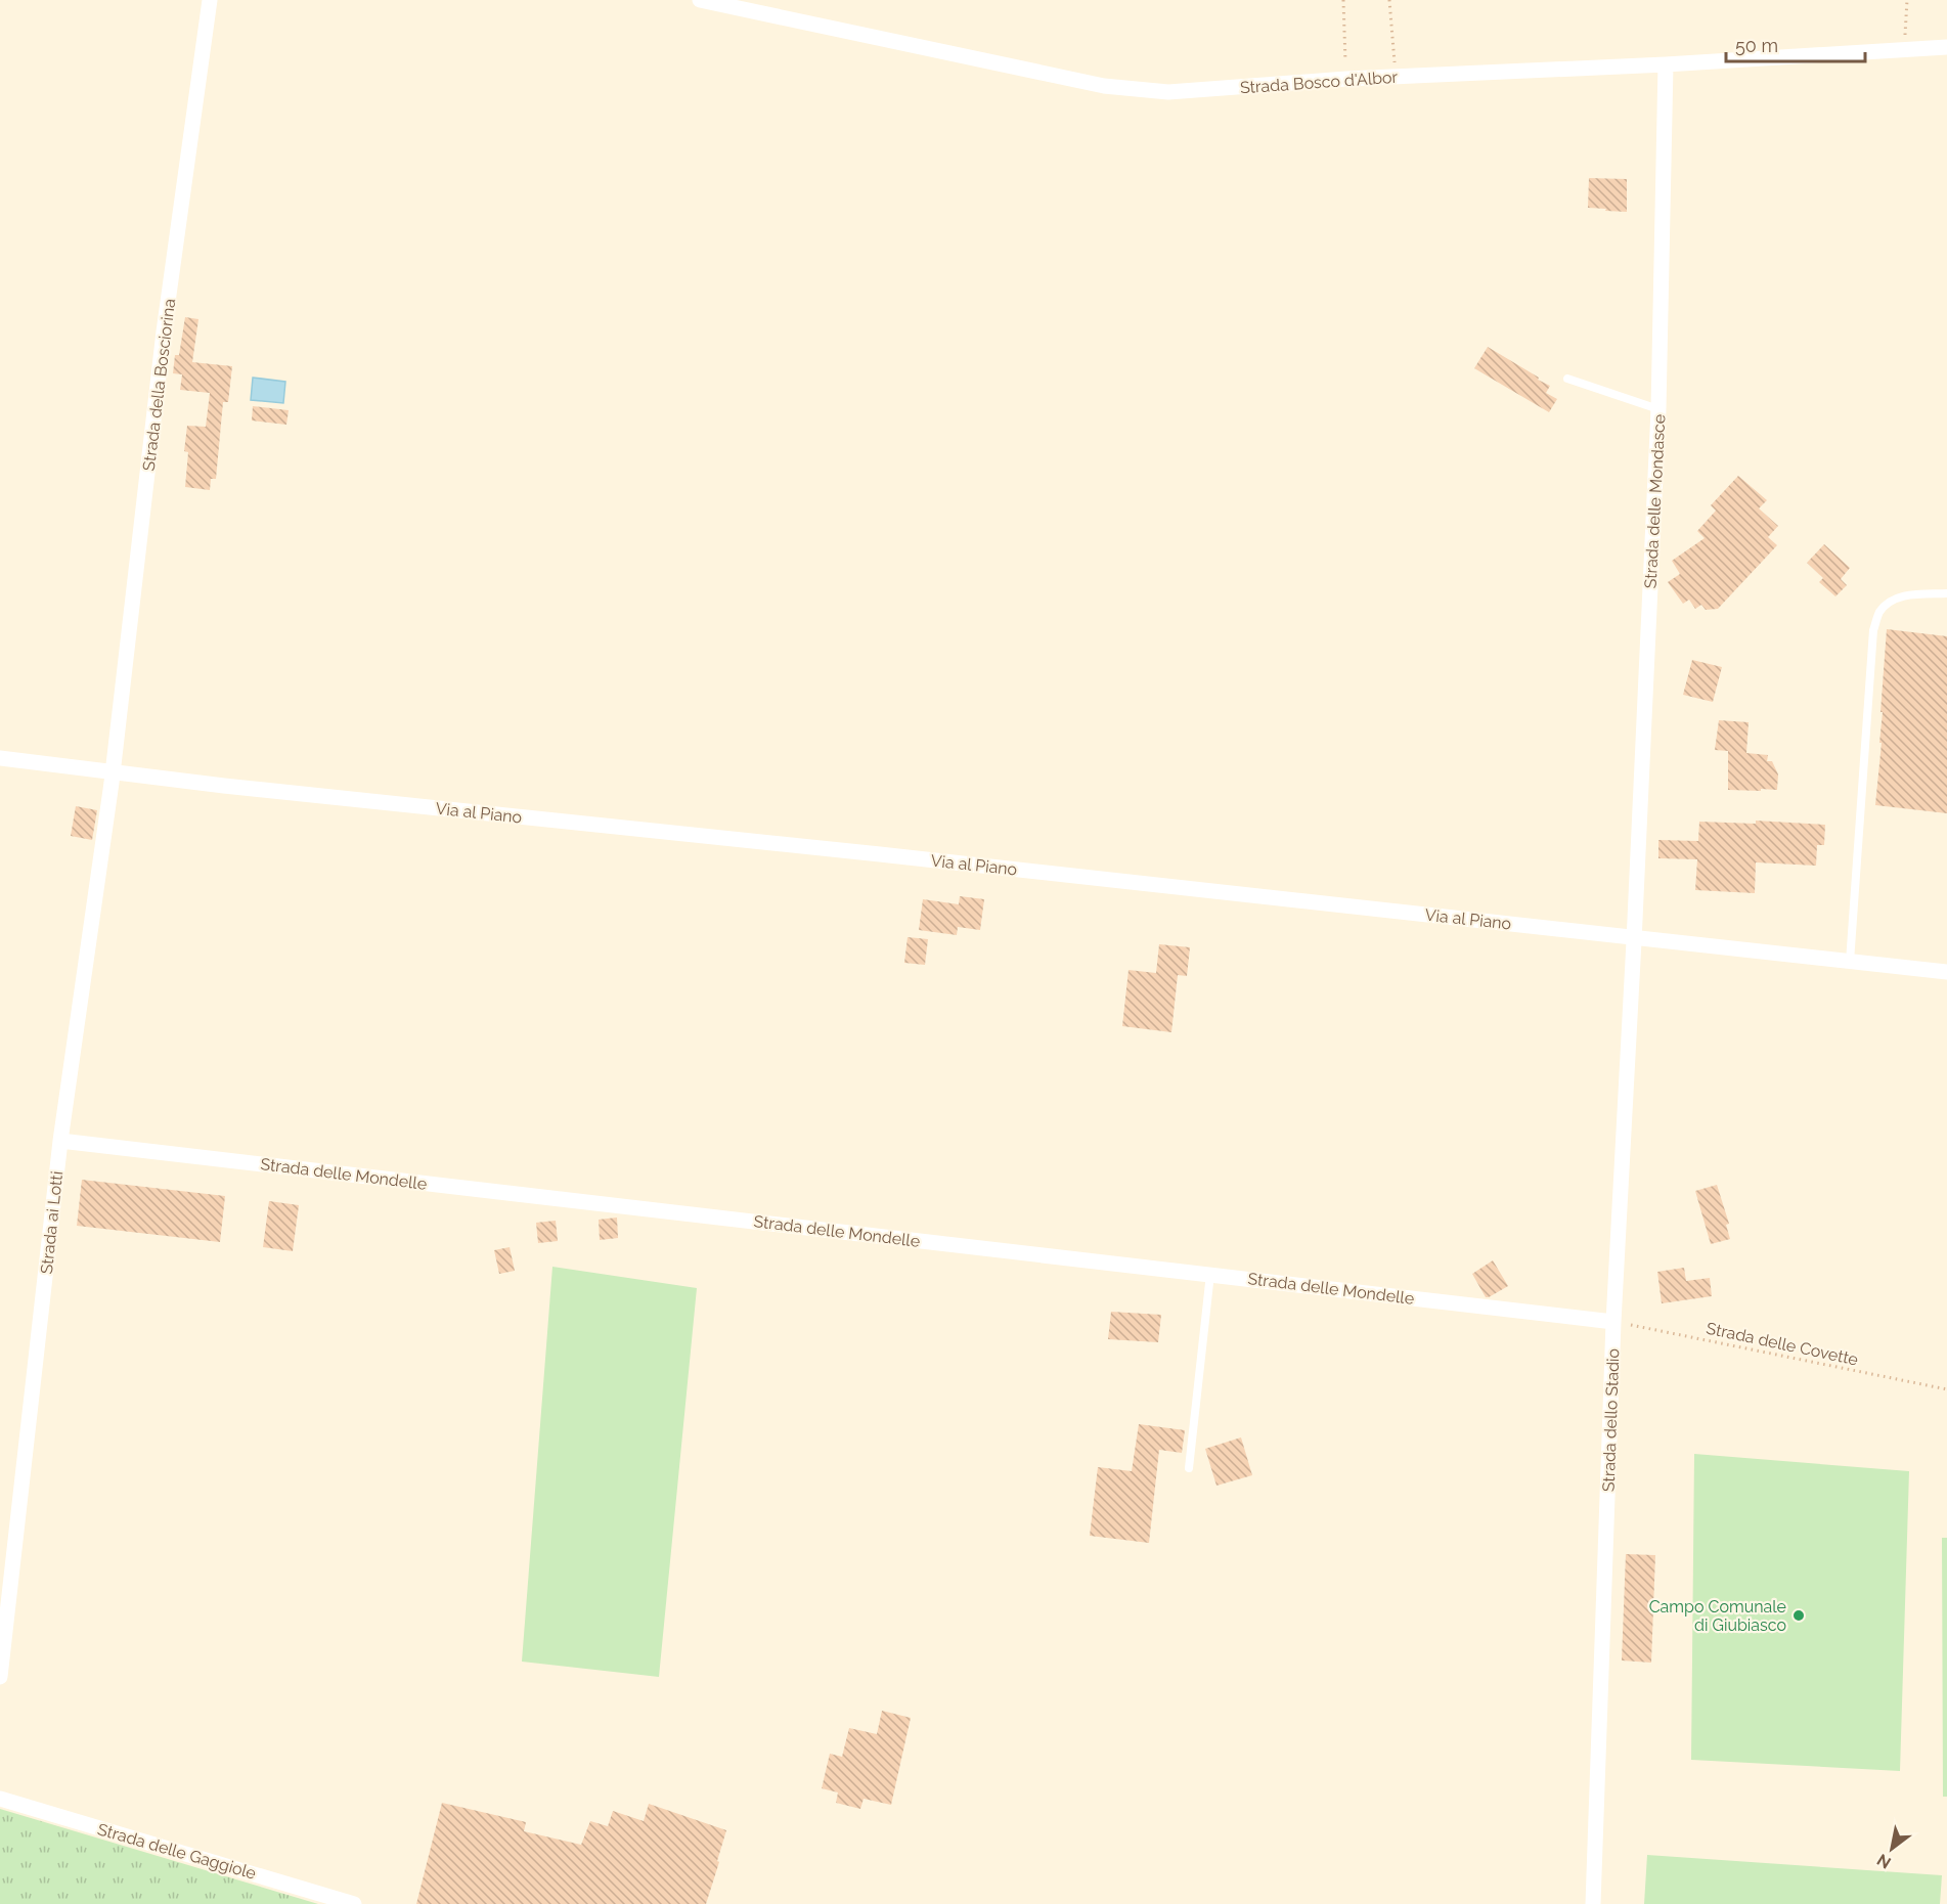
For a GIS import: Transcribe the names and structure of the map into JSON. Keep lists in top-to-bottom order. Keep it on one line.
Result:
{"streets":{"street":["Strada Bosco d'Albor","Strada della Bosciorina","Strada delle Mondasce","Via al Piano","Strada delle Mondelle","Strada ai Lotti","Strada dello Stadio","Strada delle Gaggiole"],"path":["Strada delle Covette"]},"crossings":[["Strada Bosco d'Albor","Strada delle Mondasce"],["Strada della Bosciorina","Via al Piano"],["Strada della Bosciorina","Strada ai Lotti"],["Strada delle Mondasce","Via al Piano"],["Strada delle Mondasce","Strada dello Stadio"],["Via al Piano","Strada ai Lotti"],["Via al Piano","Strada dello Stadio"],["Strada delle Mondelle","Strada ai Lotti"],["Strada delle Mondelle","Strada delle Covette"],["Strada delle Mondelle","Strada dello Stadio"],["Strada delle Covette","Strada dello Stadio"]],"places":["Campo Comunale di Giubiasco"],"scale_bar":"50 m","north":"bottom left"}
